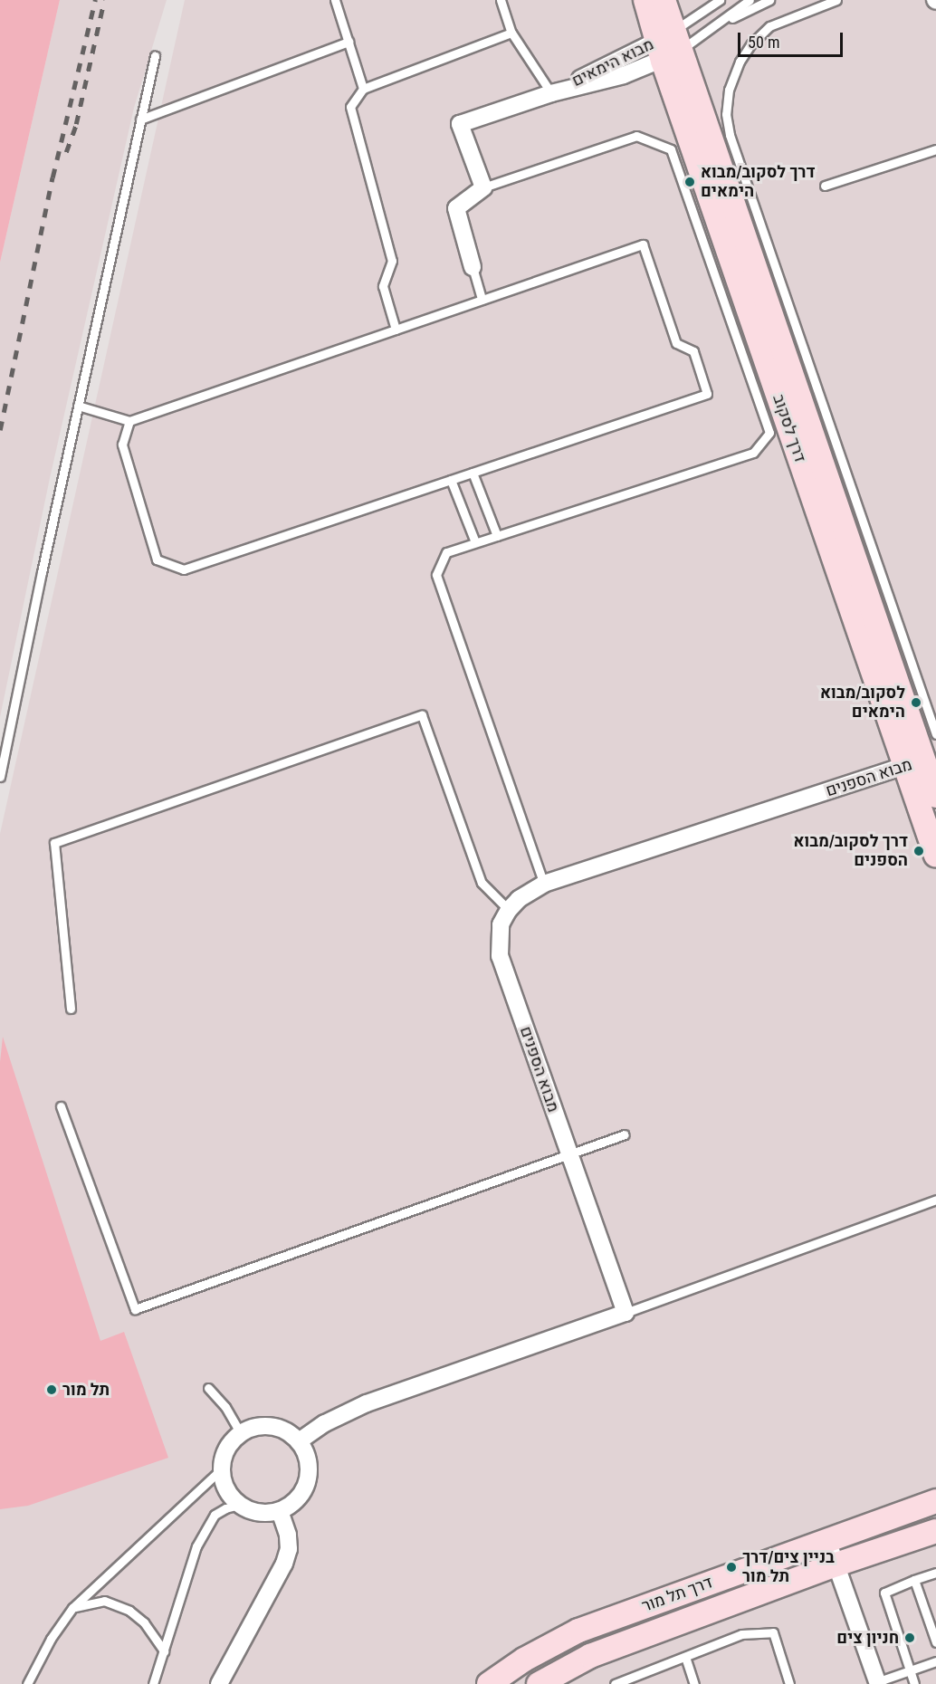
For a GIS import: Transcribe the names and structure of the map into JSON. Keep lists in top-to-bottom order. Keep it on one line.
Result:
{"streets":{"street":["מבוא הימאים","דרך לסקוב","מבוא הספנים","דרך תל מור"]},"crossings":[["מבוא הימאים","דרך לסקוב"],["דרך לסקוב","מבוא הספנים"]],"places":["דרך לסקוב/מבוא הימאים","לסקוב/מבוא הימאים","דרך לסקוב/מבוא הספנים","תל מור","בניין צים/דרך תל מור","חניון צים"],"scale_bar":"50 m"}
